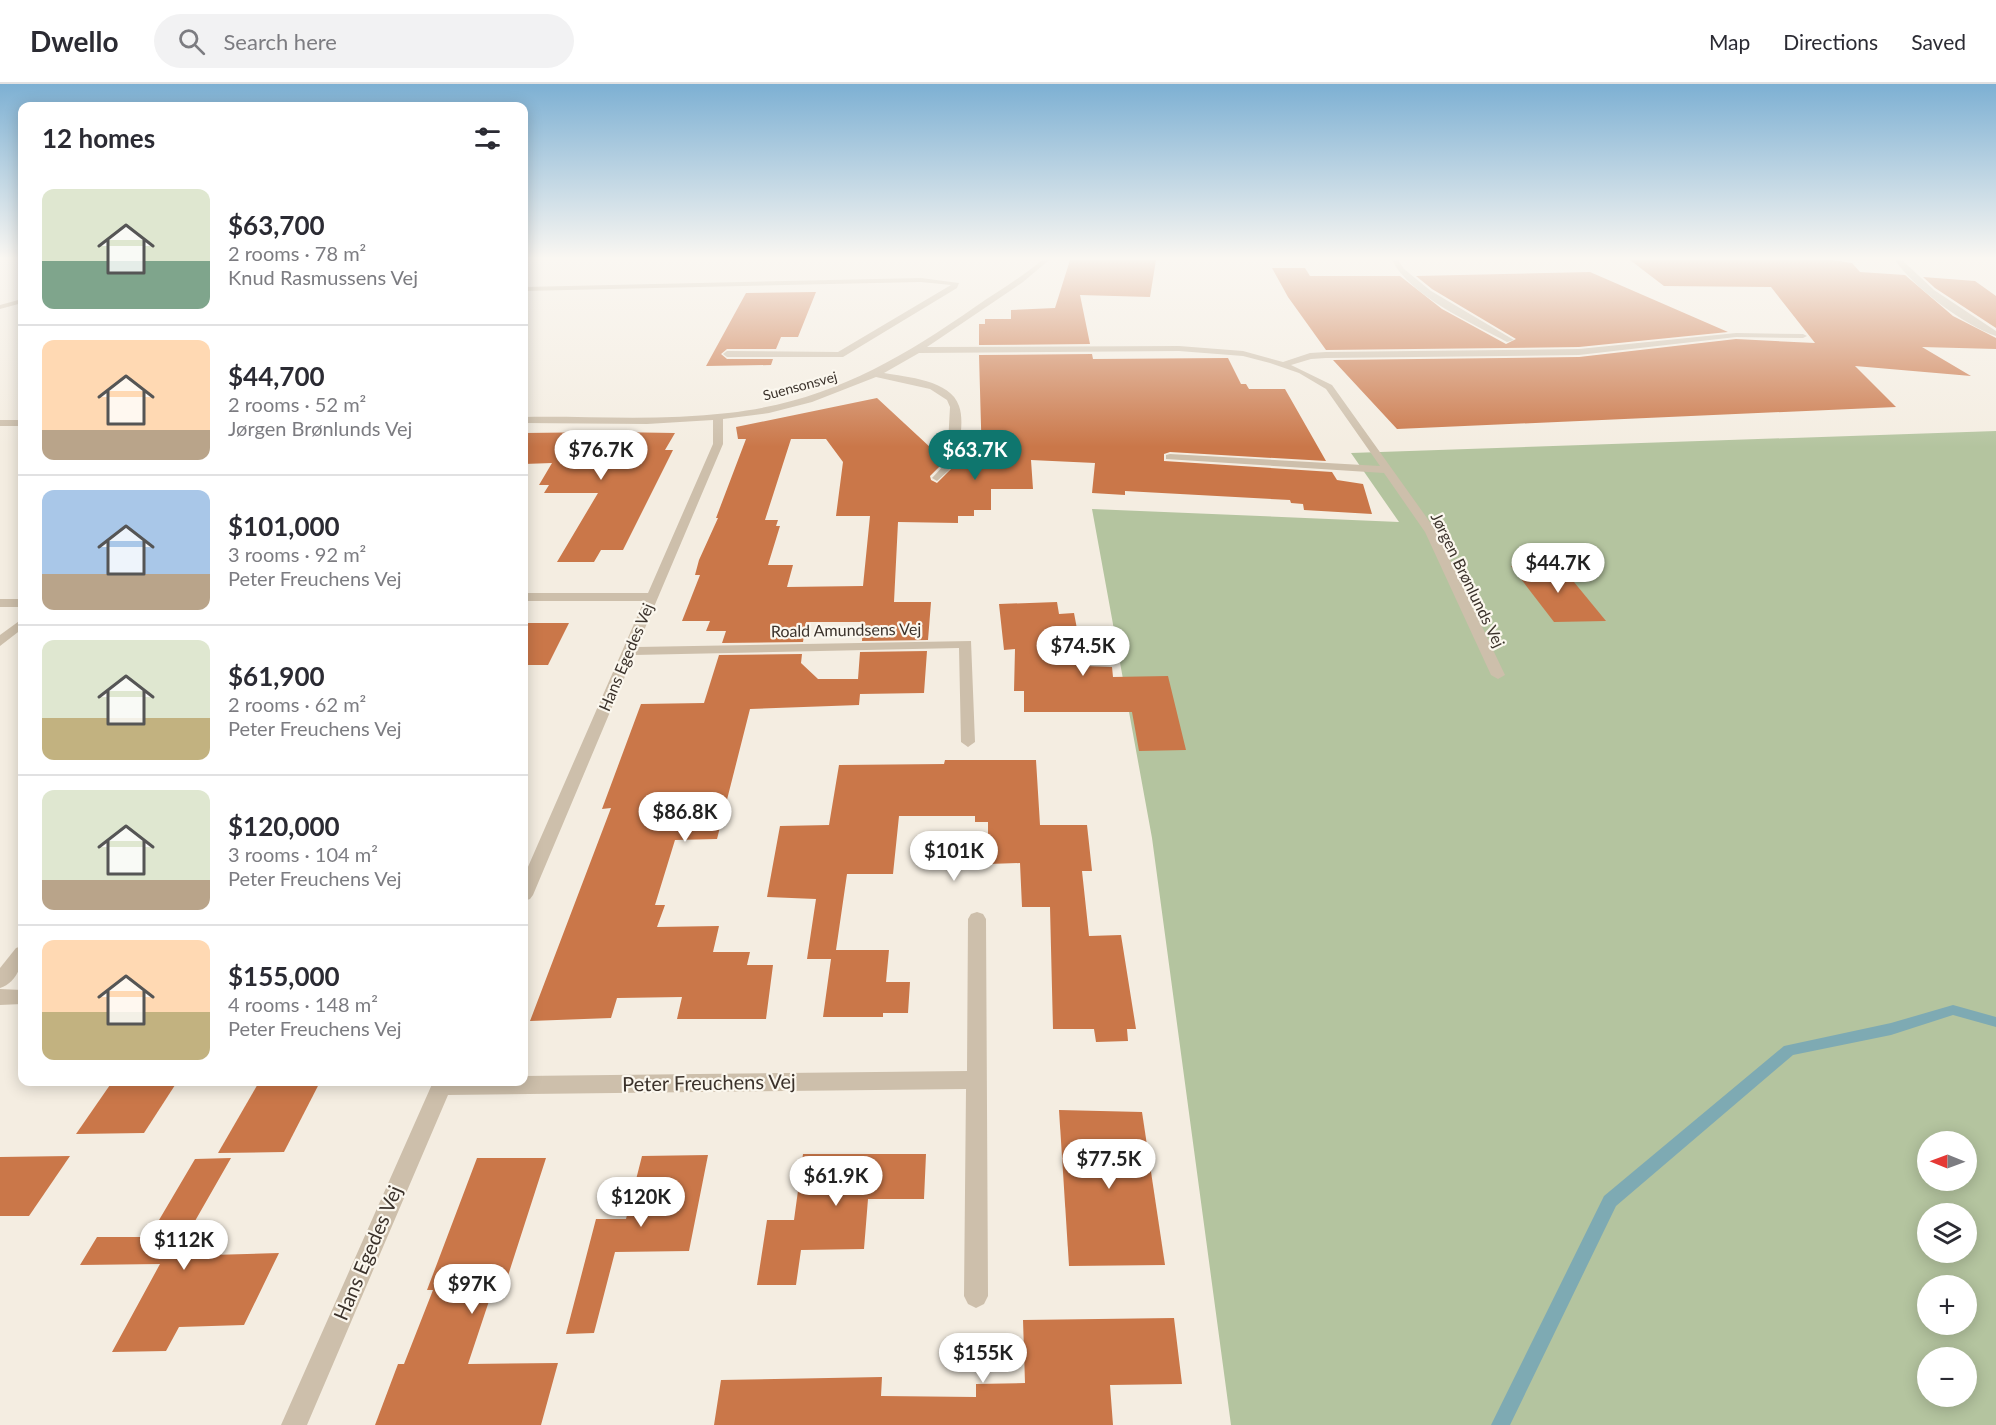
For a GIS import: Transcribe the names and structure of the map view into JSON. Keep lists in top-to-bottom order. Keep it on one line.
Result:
{"streets":{"street":["Suensonsvej","Jørgen Brønlunds Vej","Roald Amundsens Vej","Hans Egedes Vej","Peter Freuchens Vej"]},"crossings":[["Suensonsvej","Jørgen Brønlunds Vej"],["Suensonsvej","Hans Egedes Vej"],["Roald Amundsens Vej","Hans Egedes Vej"]],"north":"left","page":{"header":"Dwello","search":"Search here","nav":["Map","Directions","Saved"],"heading":"12 homes","list":[{"name":"$63,700","note":"2 rooms · 78 m² · Knud Rasmussens Vej"},{"name":"$44,700","note":"2 rooms · 52 m² · Jørgen Brønlunds Vej"},{"name":"$101,000","note":"3 rooms · 92 m² · Peter Freuchens Vej"},{"name":"$61,900","note":"2 rooms · 62 m² · Peter Freuchens Vej"},{"name":"$120,000","note":"3 rooms · 104 m² · Peter Freuchens Vej"},{"name":"$155,000","note":"4 rooms · 148 m² · Peter Freuchens Vej"}],"price":["$76.7K","$63.7K","$44.7K","$74.5K","$86.8K","$101K","$77.5K","$61.9K","$120K","$112K","$97K","$155K"],"map_buttons":["+","−"]}}
